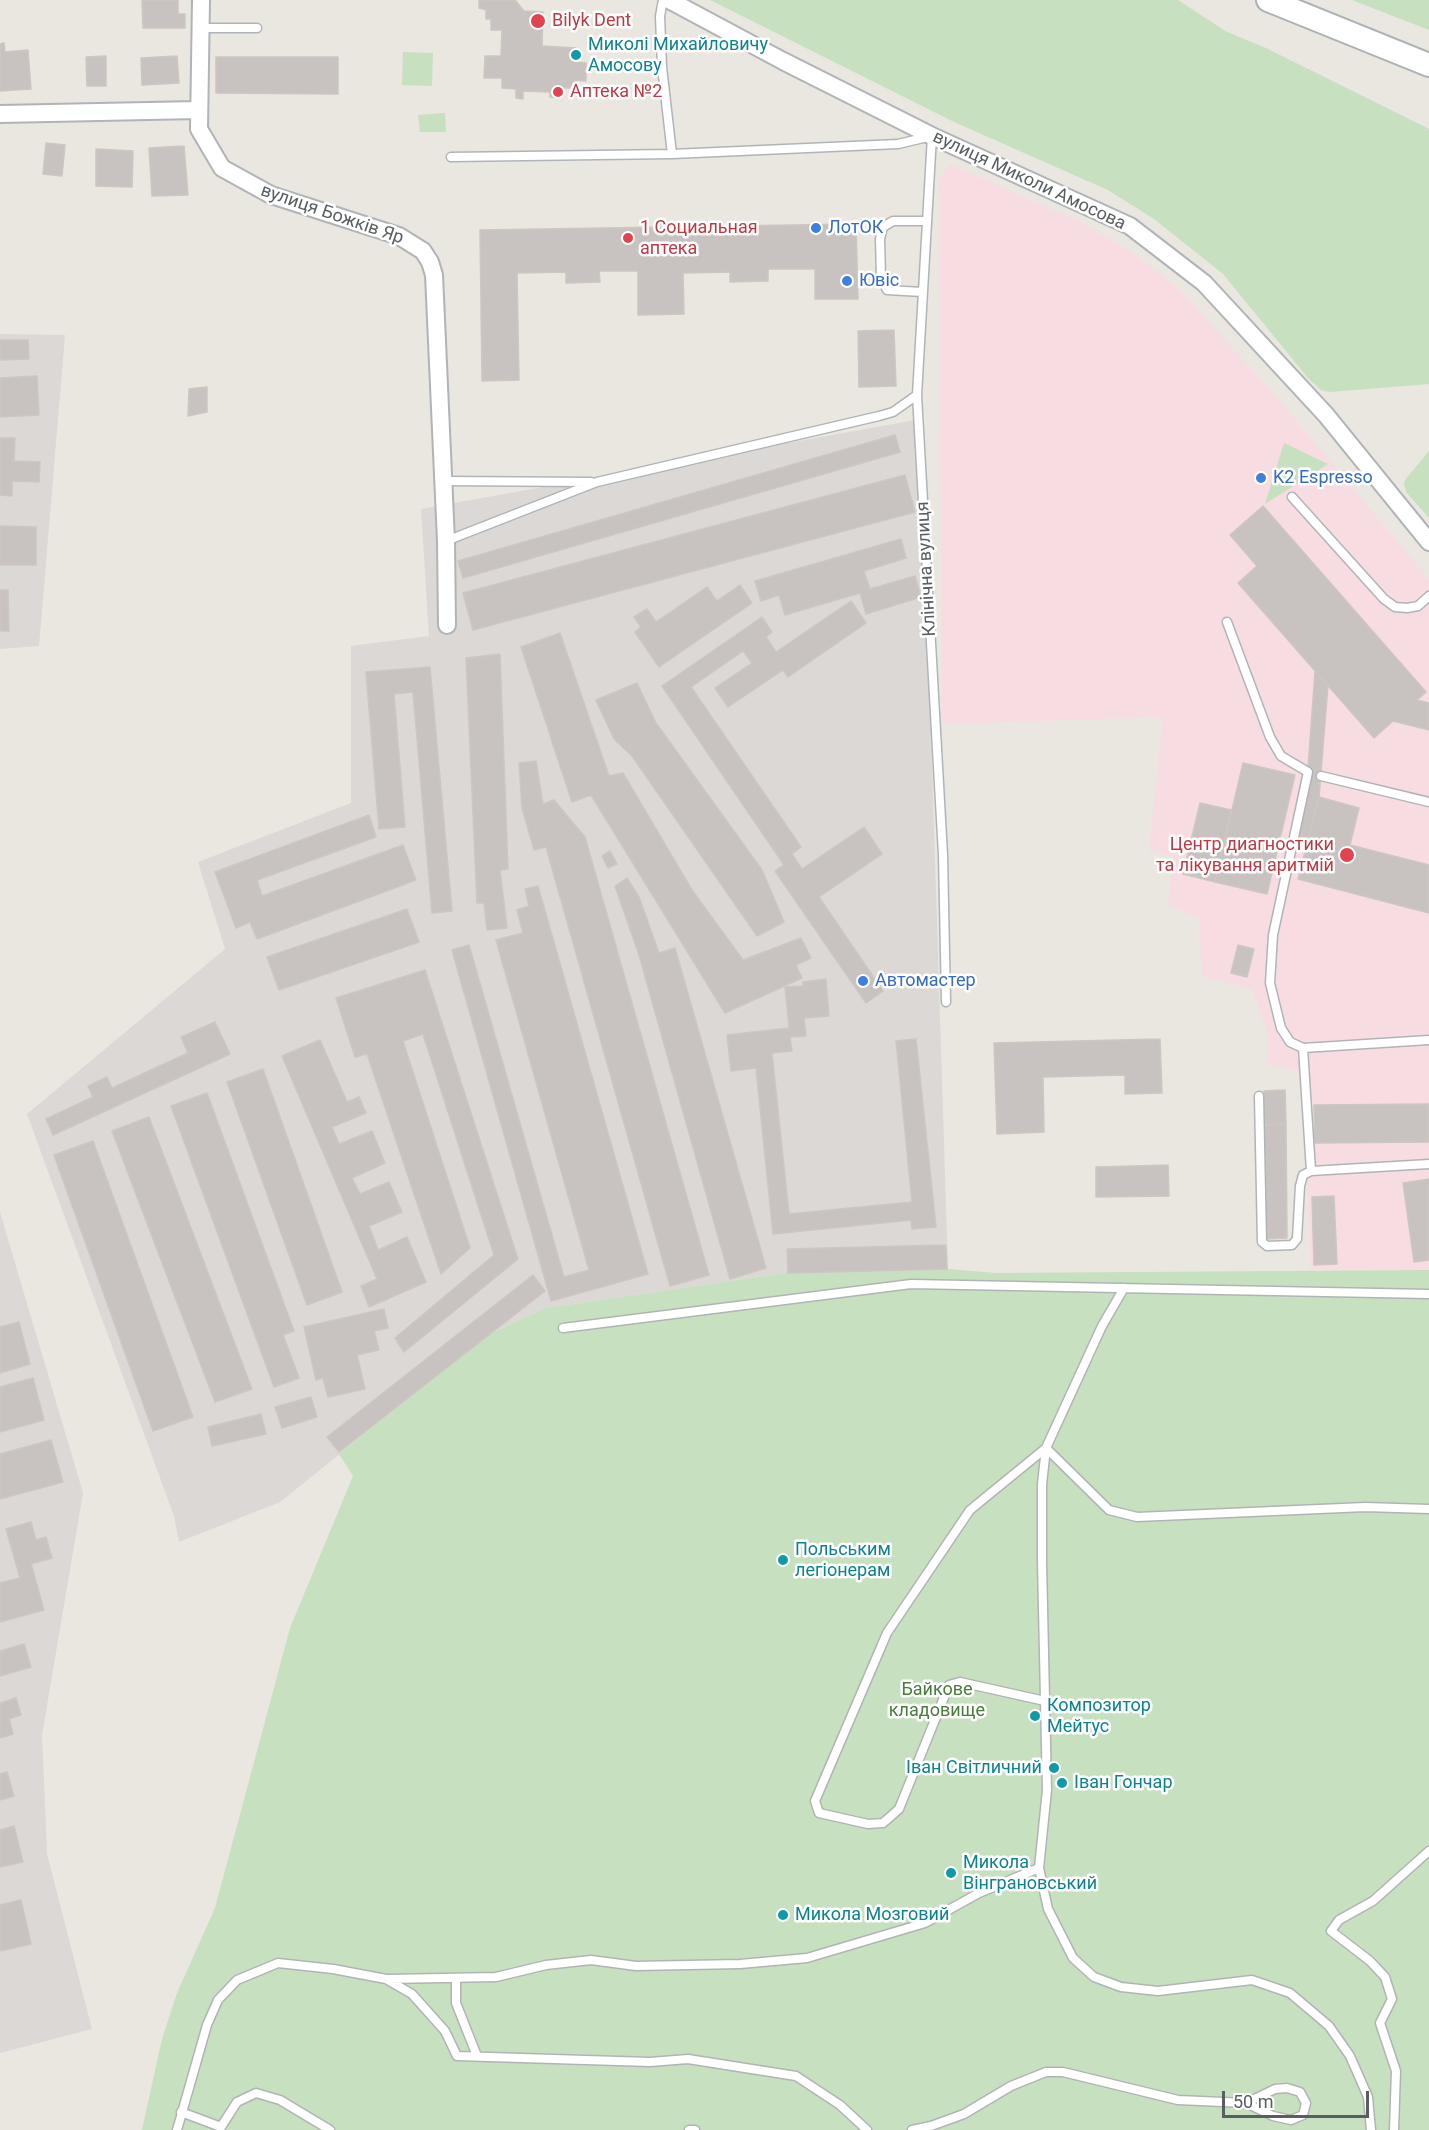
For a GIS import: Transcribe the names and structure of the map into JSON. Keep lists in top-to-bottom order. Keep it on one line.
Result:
{"streets":{"street":["вулиця Миколи Амосова","вулиця Божків Яр"],"lane":["Клінічна вулиця"]},"crossings":[["вулиця Миколи Амосова","Клінічна вулиця"]],"parks":["Байкове кладовище"],"places":["Bilyk Dent","Миколі Михайловичу Амосову","Аптека №2","ЛотОК","1 Социальная аптека","Ювіс","K2 Espresso","Центр диагностики та лікування аритмій","Автомастер","Польським легіонерам","Композитор Мейтус","Іван Світличний","Іван Гончар","Микола Вінграновський","Микола Мозговий"],"scale_bar":"50 m"}
